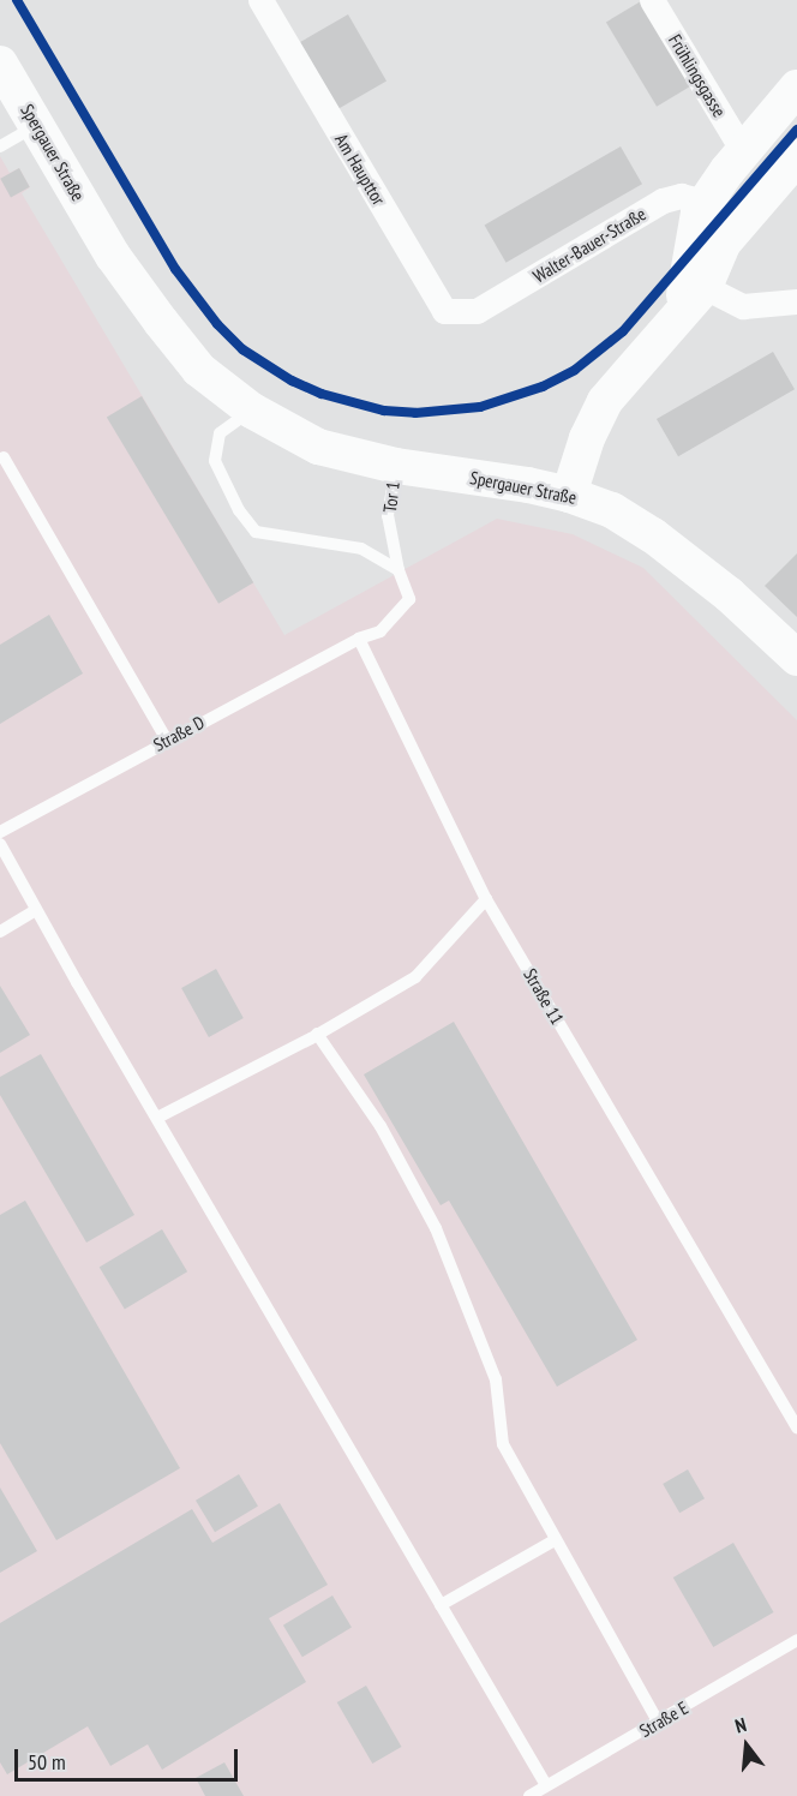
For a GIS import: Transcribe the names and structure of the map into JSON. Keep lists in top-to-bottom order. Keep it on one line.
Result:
{"streets":{"main road":["Spergauer Straße"],"street":["Frühlingsgasse","Am Haupttor","Walter-Bauer-Straße"],"lane":["Tor 1","Straße D","Straße 11","Straße E"]},"crossings":[["Spergauer Straße","Tor 1"],["Am Haupttor","Walter-Bauer-Straße"],["Straße D","Straße 11"]],"scale_bar":"50 m","north":"top"}
